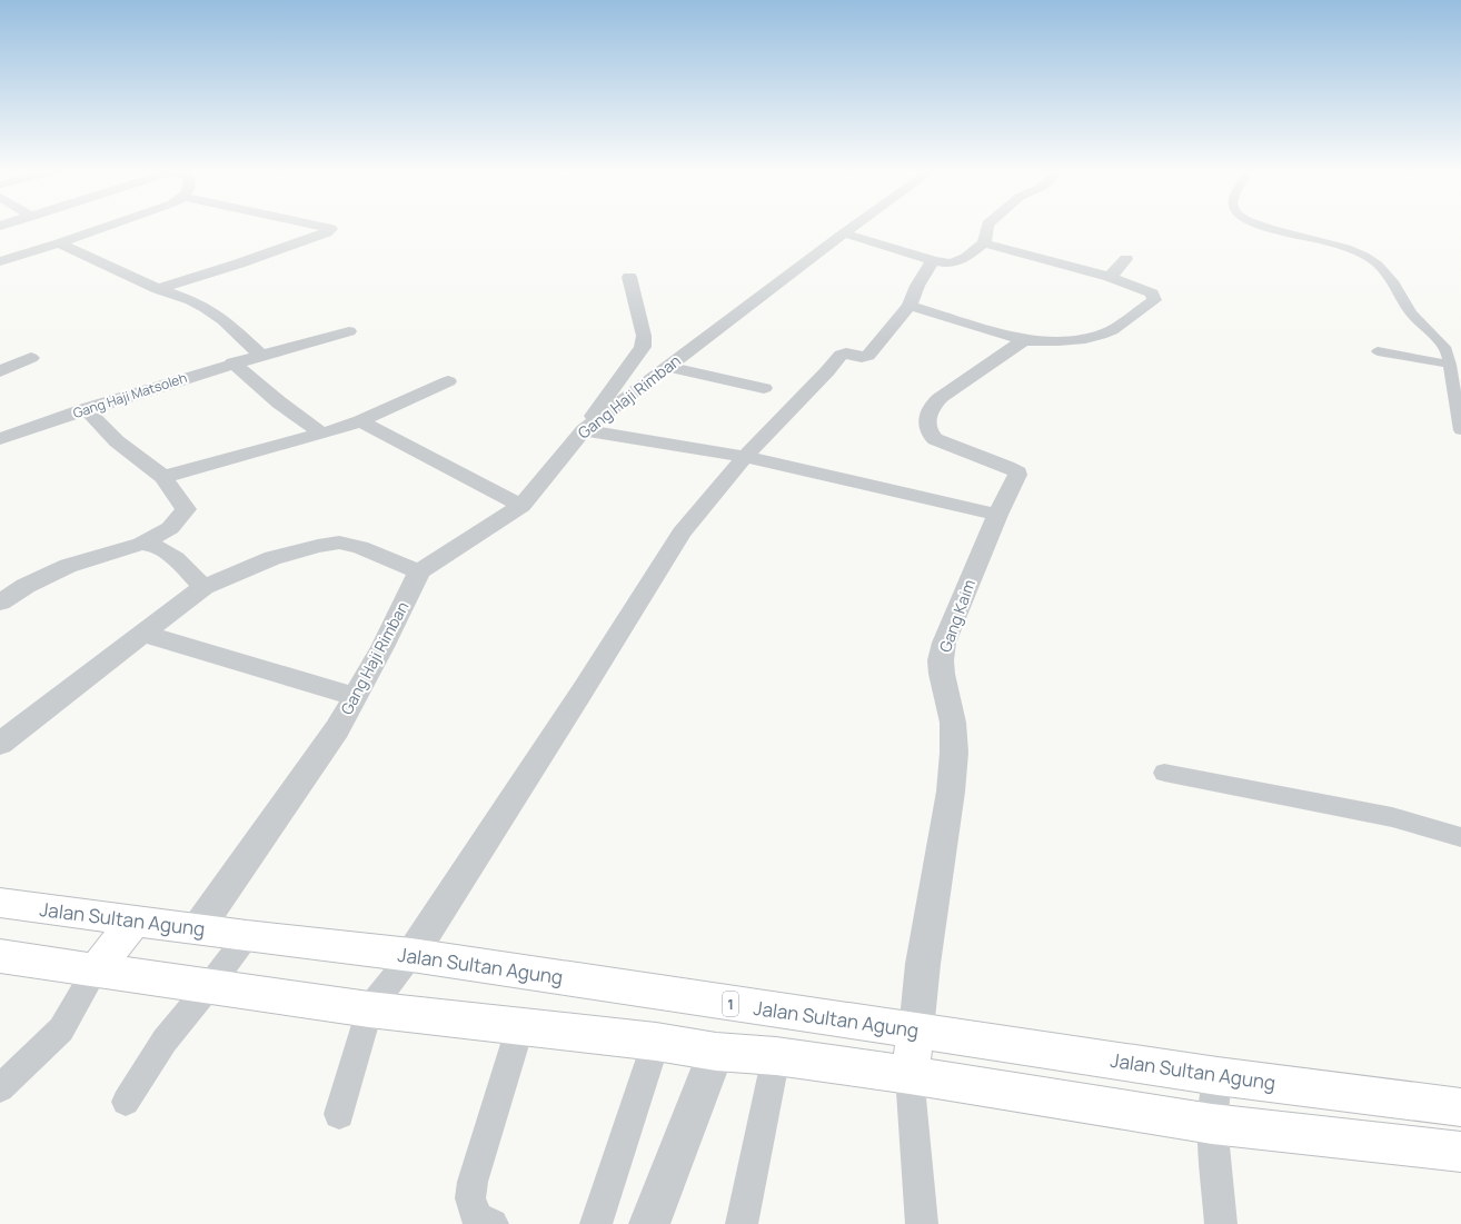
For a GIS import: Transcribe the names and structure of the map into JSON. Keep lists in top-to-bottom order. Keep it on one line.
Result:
{"streets":{"highway":["Jalan Sultan Agung","1"],"street":["Gang Haji Matsoleh","Gang Haji Rimban","Gang Kaim"]},"crossings":[["Gang Haji Rimban","Jalan Sultan Agung"],["Gang Kaim","Jalan Sultan Agung"]]}
